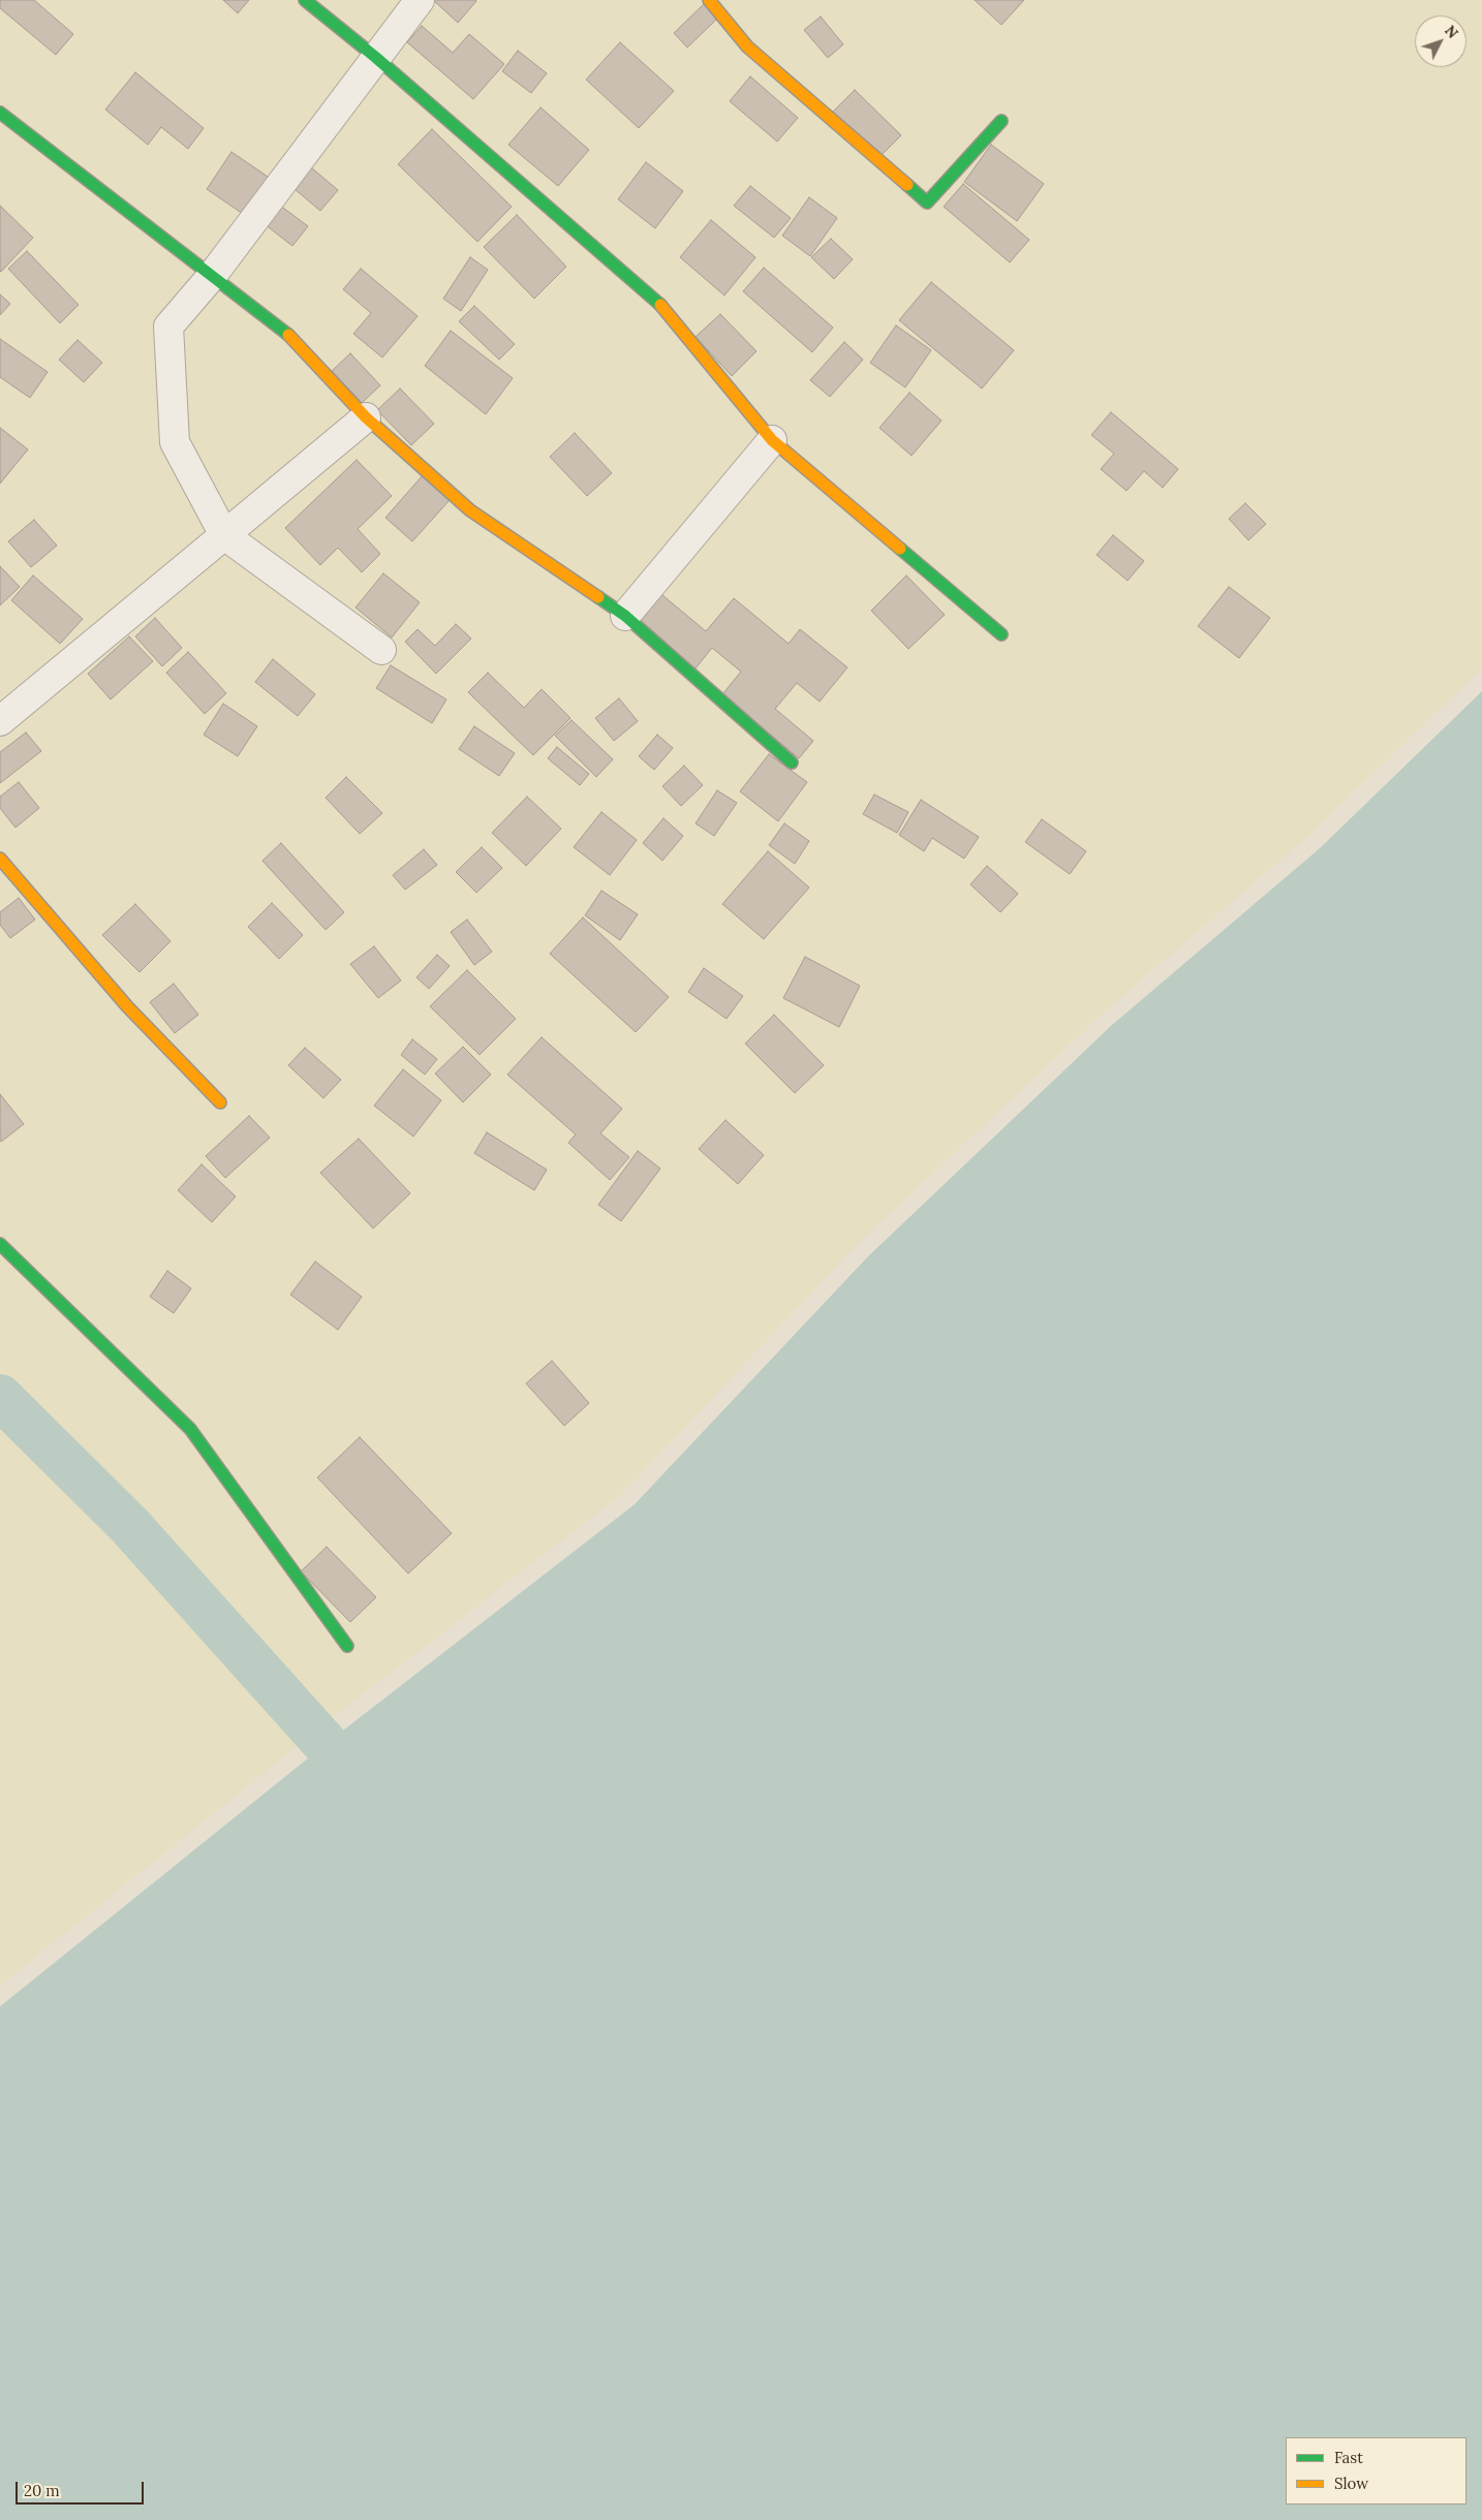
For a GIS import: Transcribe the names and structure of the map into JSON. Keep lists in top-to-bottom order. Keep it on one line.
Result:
{"legend":["Fast","Slow"],"scale_bar":"20 m","north":"top right"}
